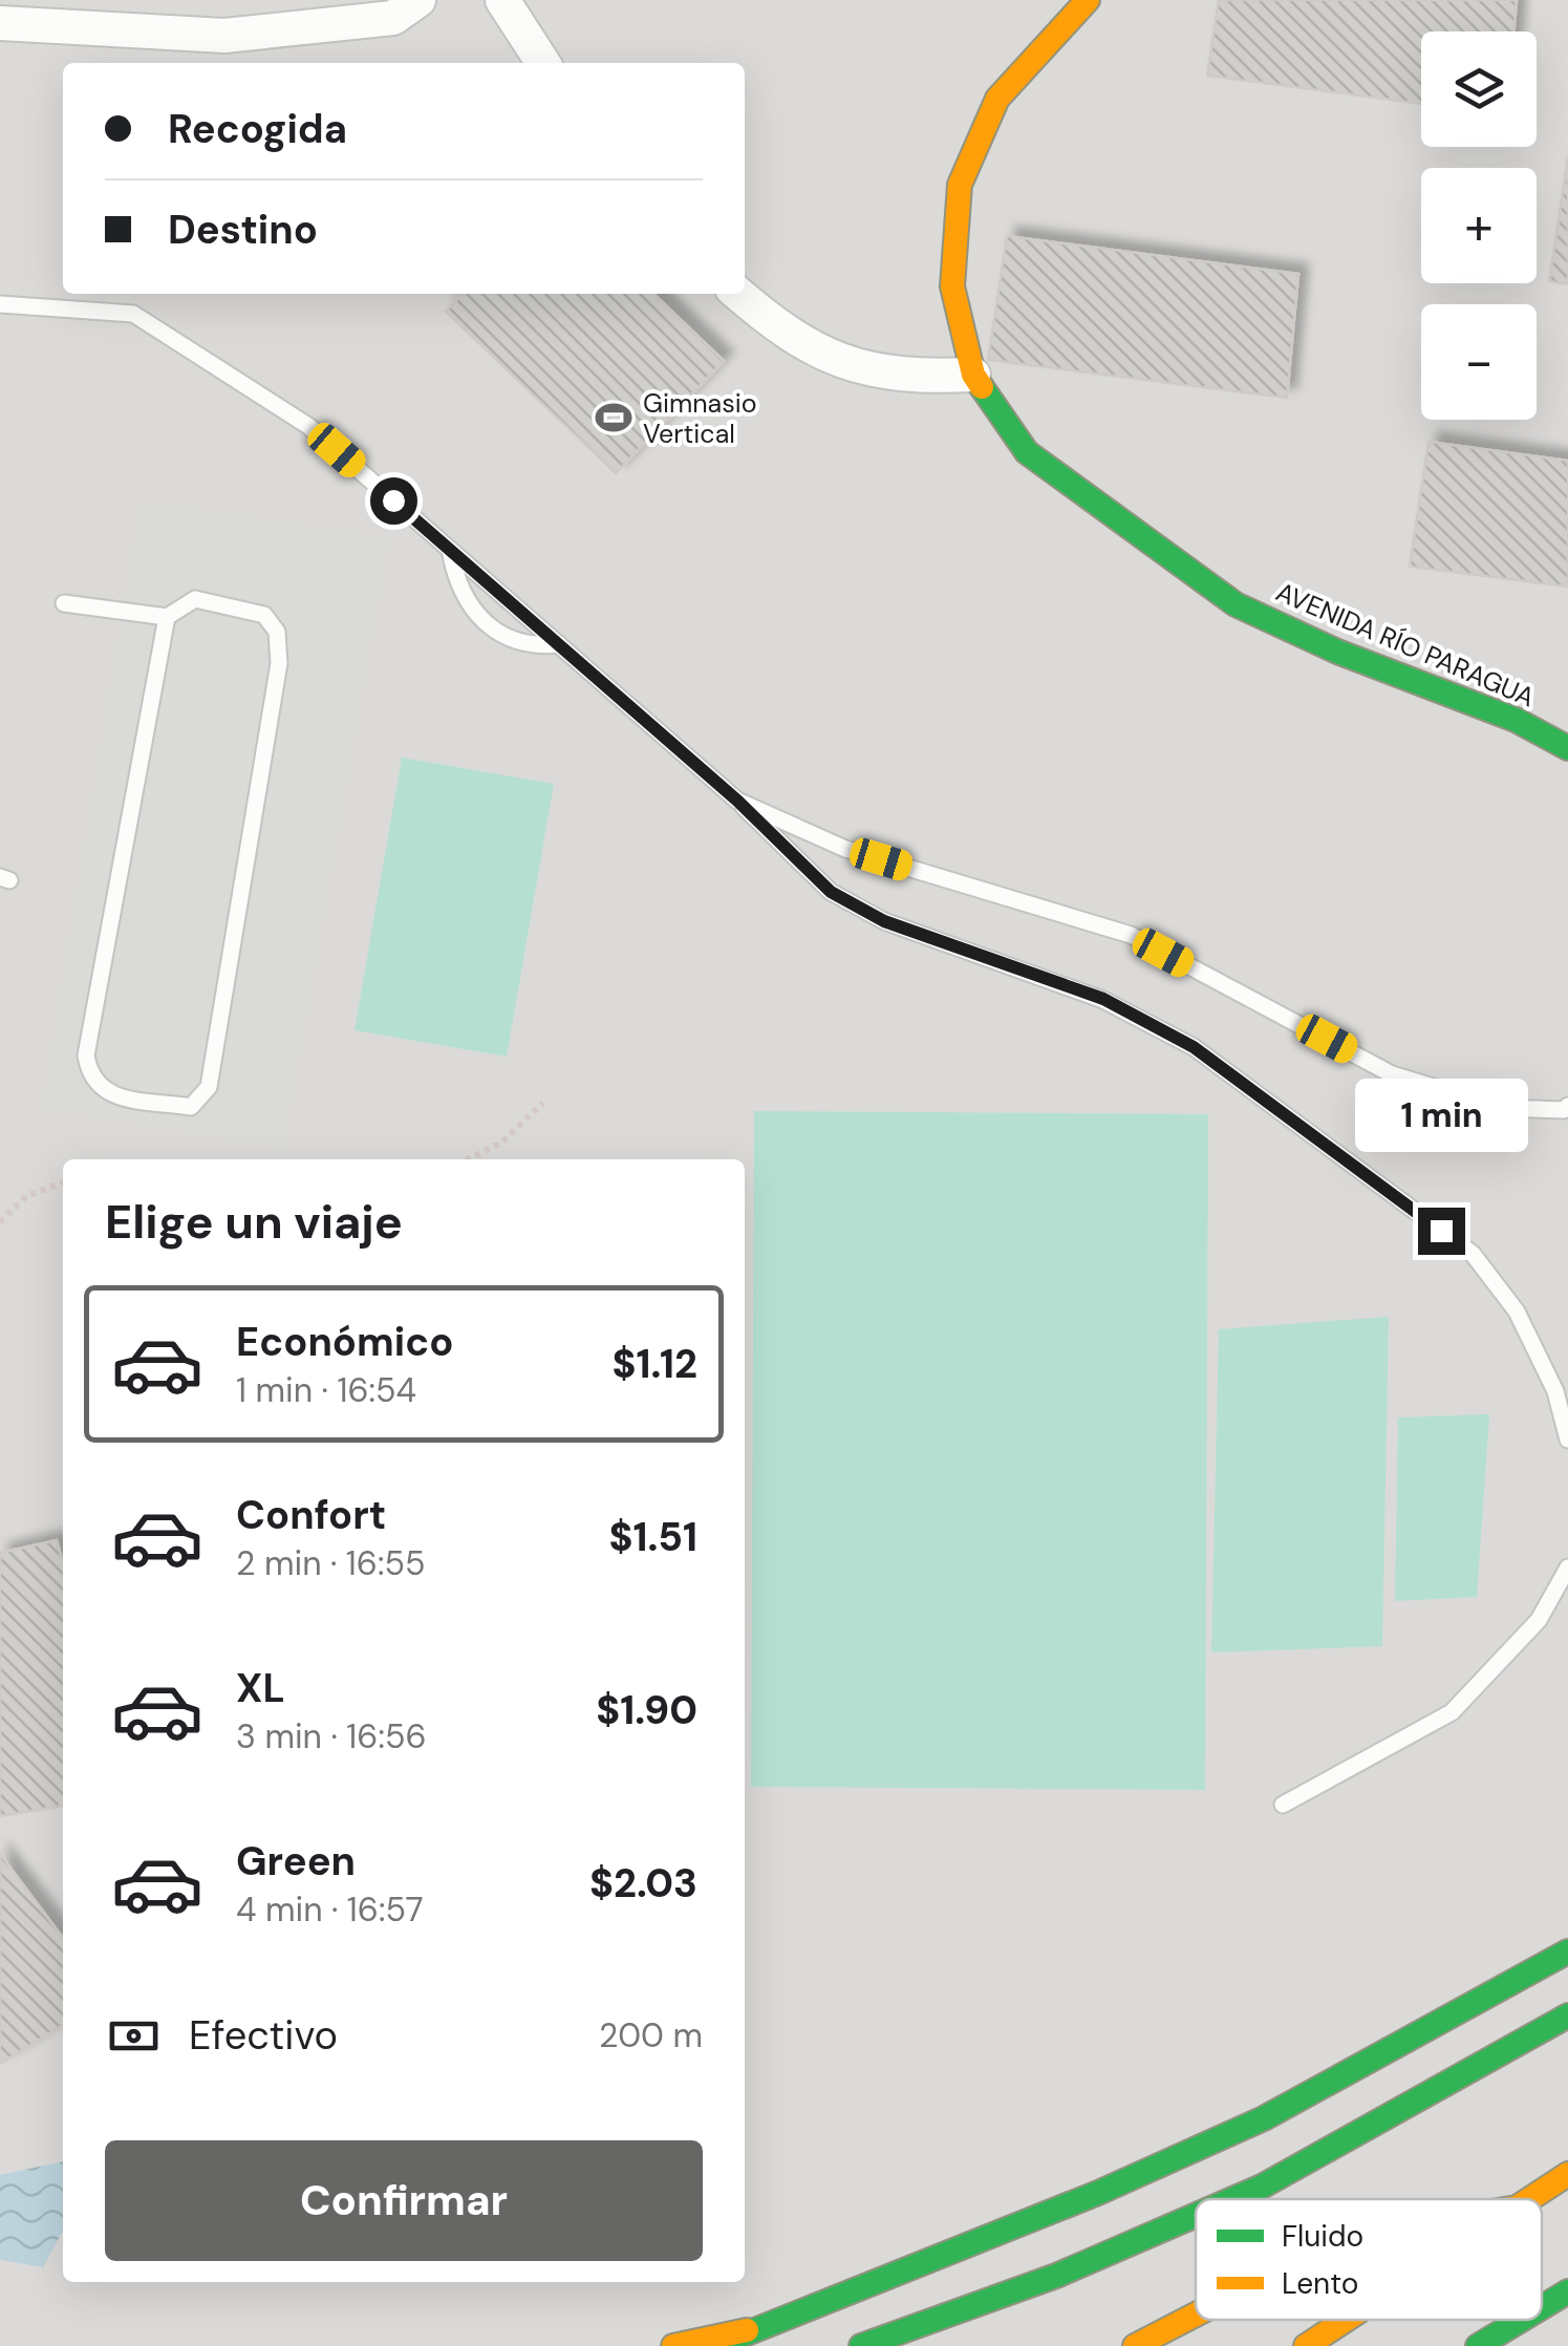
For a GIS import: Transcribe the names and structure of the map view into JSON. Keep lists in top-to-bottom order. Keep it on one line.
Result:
{"streets":{"main road":["AVENIDA RÍO PARAGUA"]},"places":{"sports":["Gimnasio Vertical"]},"legend":["Fluido","Lento"],"page":{"map_buttons":["+","−"],"banner":["Recogida","Destino"],"bubble":"1 min","heading":"Elige un viaje","list":[{"name":"Económico","note":"1 min · 16:54","value":"$1.12"},{"name":"Confort","note":"2 min · 16:55","value":"$1.51"},{"name":"XL","note":"3 min · 16:56","value":"$1.90"},{"name":"Green","note":"4 min · 16:57","value":"$2.03"}],"pay":["Efectivo","200 m"],"buttons":"Confirmar"}}
